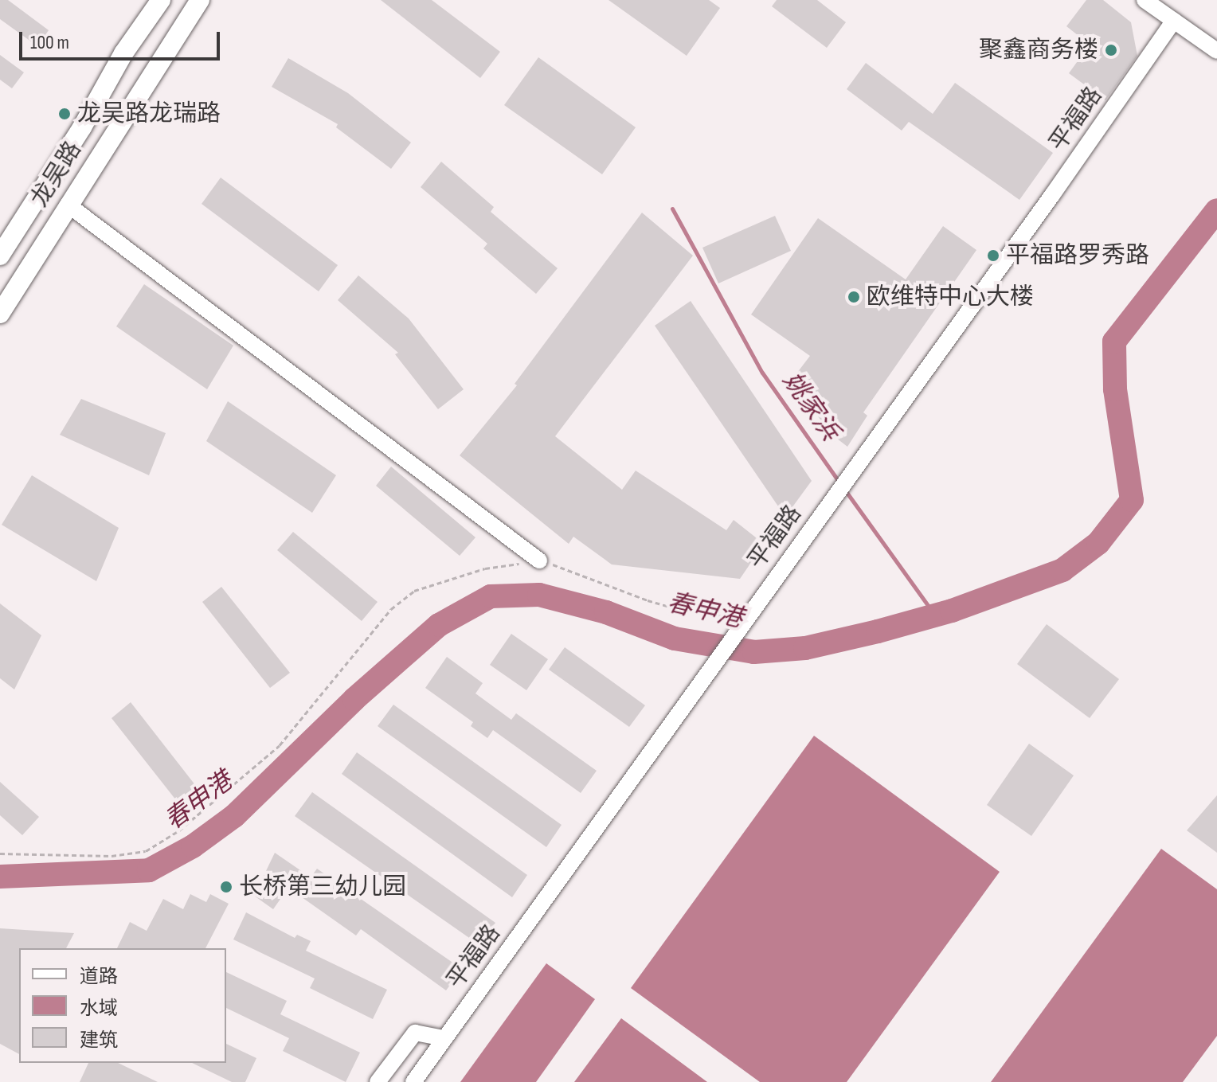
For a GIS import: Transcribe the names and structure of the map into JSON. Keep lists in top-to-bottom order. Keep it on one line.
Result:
{"streets":{"main road":["龙吴路"],"street":["平福路"]},"water":["姚家浜","春申港"],"places":["聚鑫商务楼","龙吴路龙瑞路","平福路罗秀路","欧维特中心大楼","长桥第三幼儿园"],"legend":["道路","水域","建筑"],"scale_bar":"100 m"}
